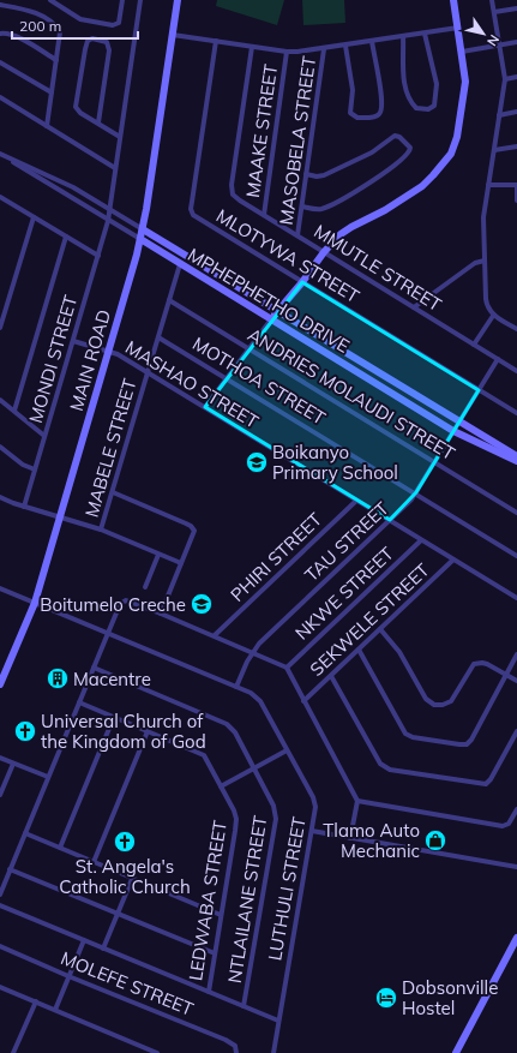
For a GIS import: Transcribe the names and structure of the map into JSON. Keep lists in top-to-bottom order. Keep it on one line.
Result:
{"streets":{"street":["MAAKE STREET","MASOBELA STREET","MLOTYWA STREET","MMUTLE STREET","MPHEPHETHO DRIVE","MONDI STREET","MAIN ROAD","MOTHOA STREET","MASHAO STREET","ANDRIES MOLAUDI STREET","MABELE STREET","TAU STREET","PHIRI STREET","NKWE STREET","SEKWELE STREET","LUTHULI STREET","NTLAILANE STREET","LEDWABA STREET","MOLEFE STREET"]},"crossings":[["MAAKE STREET","MMUTLE STREET"],["MASOBELA STREET","MMUTLE STREET"],["MLOTYWA STREET","TAU STREET"],["MMUTLE STREET","TAU STREET"],["MPHEPHETHO DRIVE","MONDI STREET"],["MPHEPHETHO DRIVE","MAIN ROAD"],["MPHEPHETHO DRIVE","MABELE STREET"],["MPHEPHETHO DRIVE","TAU STREET"],["MONDI STREET","MASHAO STREET"],["MAIN ROAD","MASHAO STREET"],["MAIN ROAD","LUTHULI STREET"],["MOTHOA STREET","MABELE STREET"],["MOTHOA STREET","TAU STREET"],["MASHAO STREET","MABELE STREET"],["MASHAO STREET","TAU STREET"],["MASHAO STREET","PHIRI STREET"],["MASHAO STREET","NKWE STREET"],["MASHAO STREET","SEKWELE STREET"],["ANDRIES MOLAUDI STREET","MABELE STREET"],["ANDRIES MOLAUDI STREET","TAU STREET"],["TAU STREET","LUTHULI STREET"]],"places":{"school or university":["Boikanyo Primary School","Boitumelo Creche"],"building":["Macentre"],"church":["Universal Church of the Kingdom of God","St. Angela's Catholic Church"],"shop":["Tlamo Auto Mechanic"],"hotel":["Dobsonville Hostel"]},"scale_bar":"200 m","north":"bottom right"}
